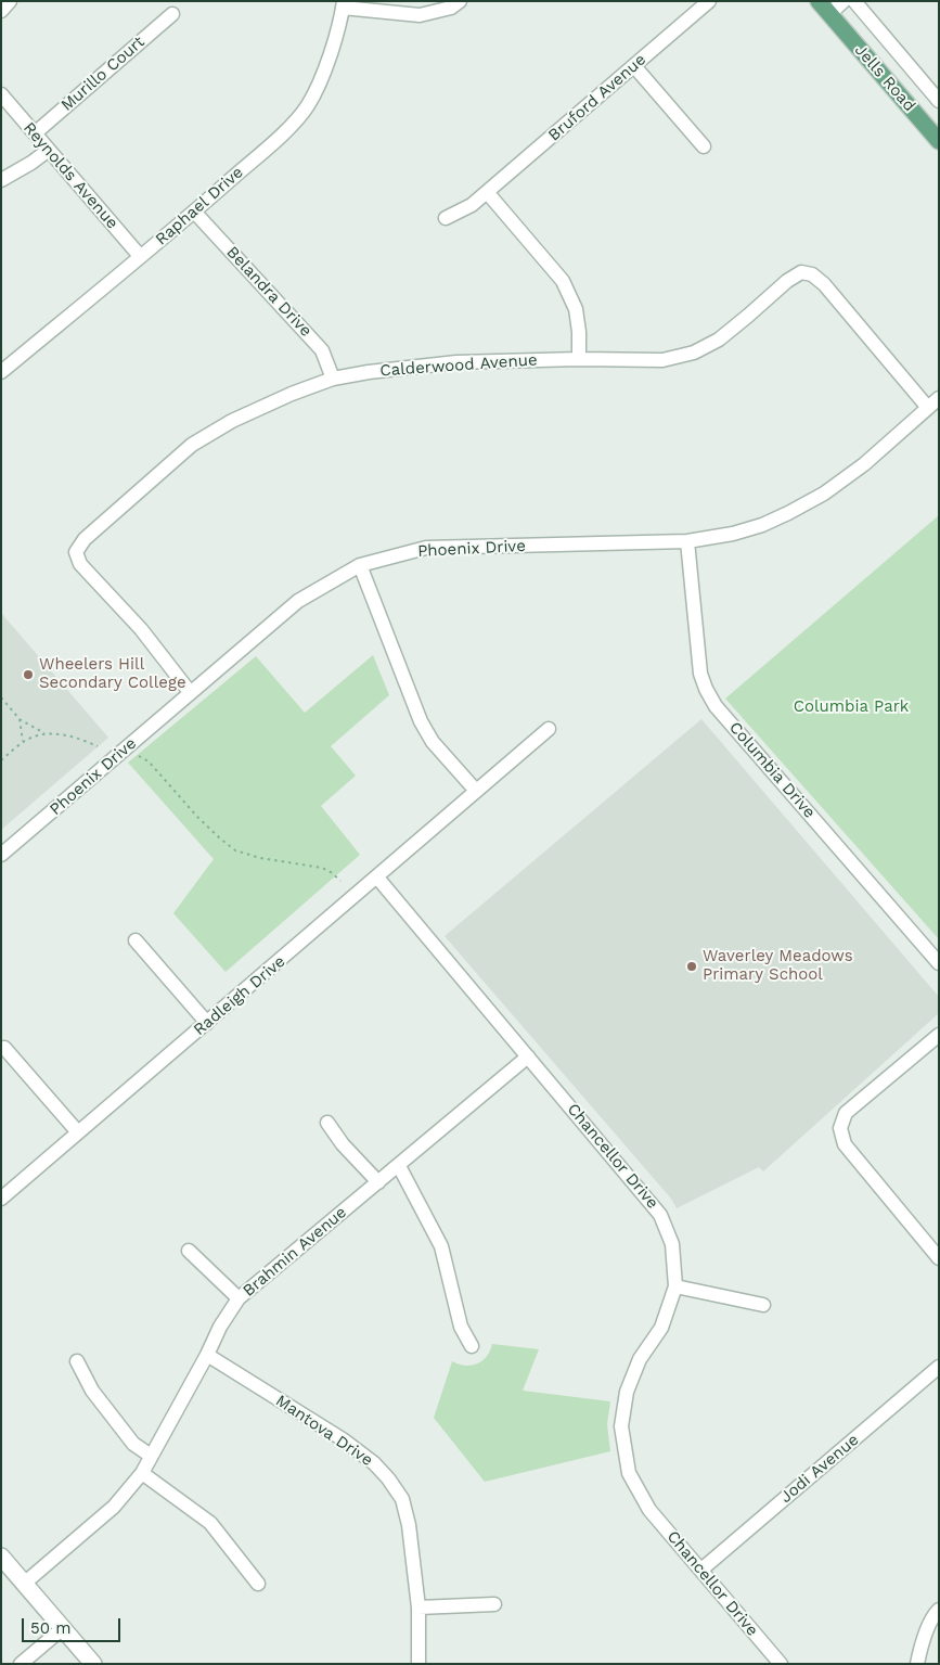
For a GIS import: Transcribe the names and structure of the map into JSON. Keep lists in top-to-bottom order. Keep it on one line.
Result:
{"streets":{"main road":["Jells Road"],"street":["Murillo Court","Bruford Avenue","Reynolds Avenue","Raphael Drive","Belandra Drive","Calderwood Avenue","Phoenix Drive","Columbia Drive","Radleigh Drive","Chancellor Drive","Brahmin Avenue","Mantova Drive","Jodi Avenue"]},"crossings":[["Murillo Court","Reynolds Avenue"],["Reynolds Avenue","Raphael Drive"],["Raphael Drive","Belandra Drive"],["Belandra Drive","Calderwood Avenue"],["Calderwood Avenue","Phoenix Drive"],["Phoenix Drive","Columbia Drive"],["Radleigh Drive","Chancellor Drive"],["Chancellor Drive","Brahmin Avenue"],["Chancellor Drive","Jodi Avenue"],["Brahmin Avenue","Mantova Drive"]],"parks":["Columbia Park"],"places":["Wheelers Hill Secondary College","Waverley Meadows Primary School"],"scale_bar":"50 m"}
